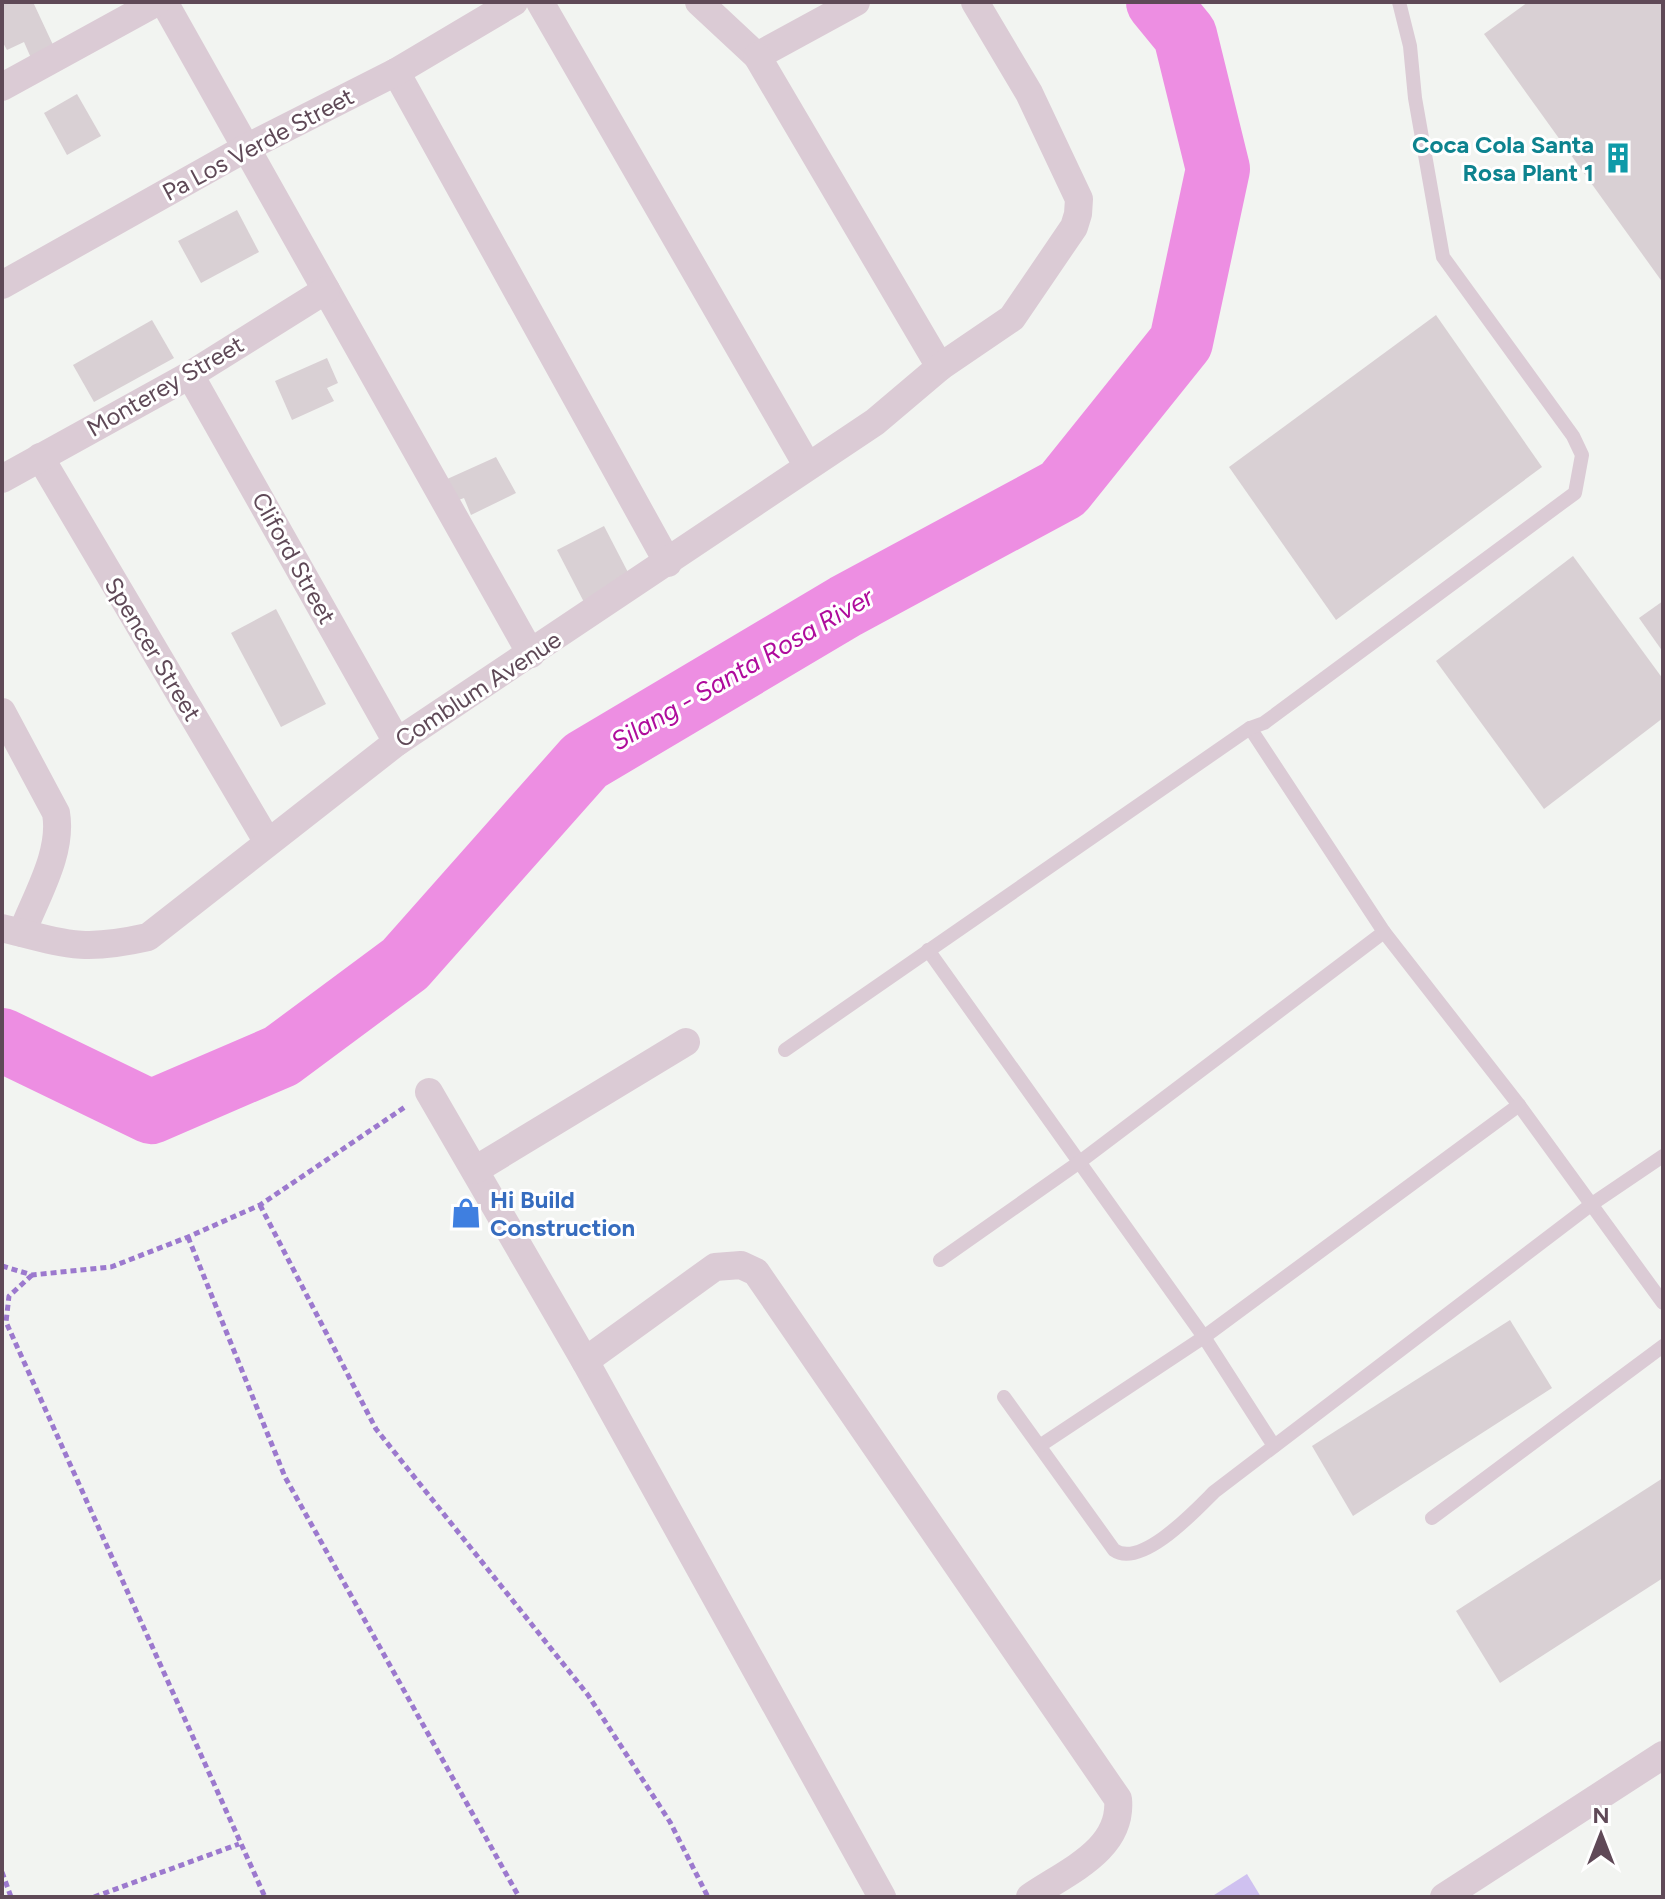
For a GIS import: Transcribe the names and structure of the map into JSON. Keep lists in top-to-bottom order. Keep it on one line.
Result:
{"streets":{"street":["Pa Los Verde Street","Monterey Street","Cliford Street","Spencer Street","Comblum Avenue"]},"crossings":[["Monterey Street","Cliford Street"],["Monterey Street","Spencer Street"],["Cliford Street","Comblum Avenue"],["Spencer Street","Comblum Avenue"]],"water":["Silang - Santa Rosa River"],"places":{"building":["Coca Cola Santa Rosa Plant 1"],"shop":["Hi Build Construction"]},"north":"top"}
